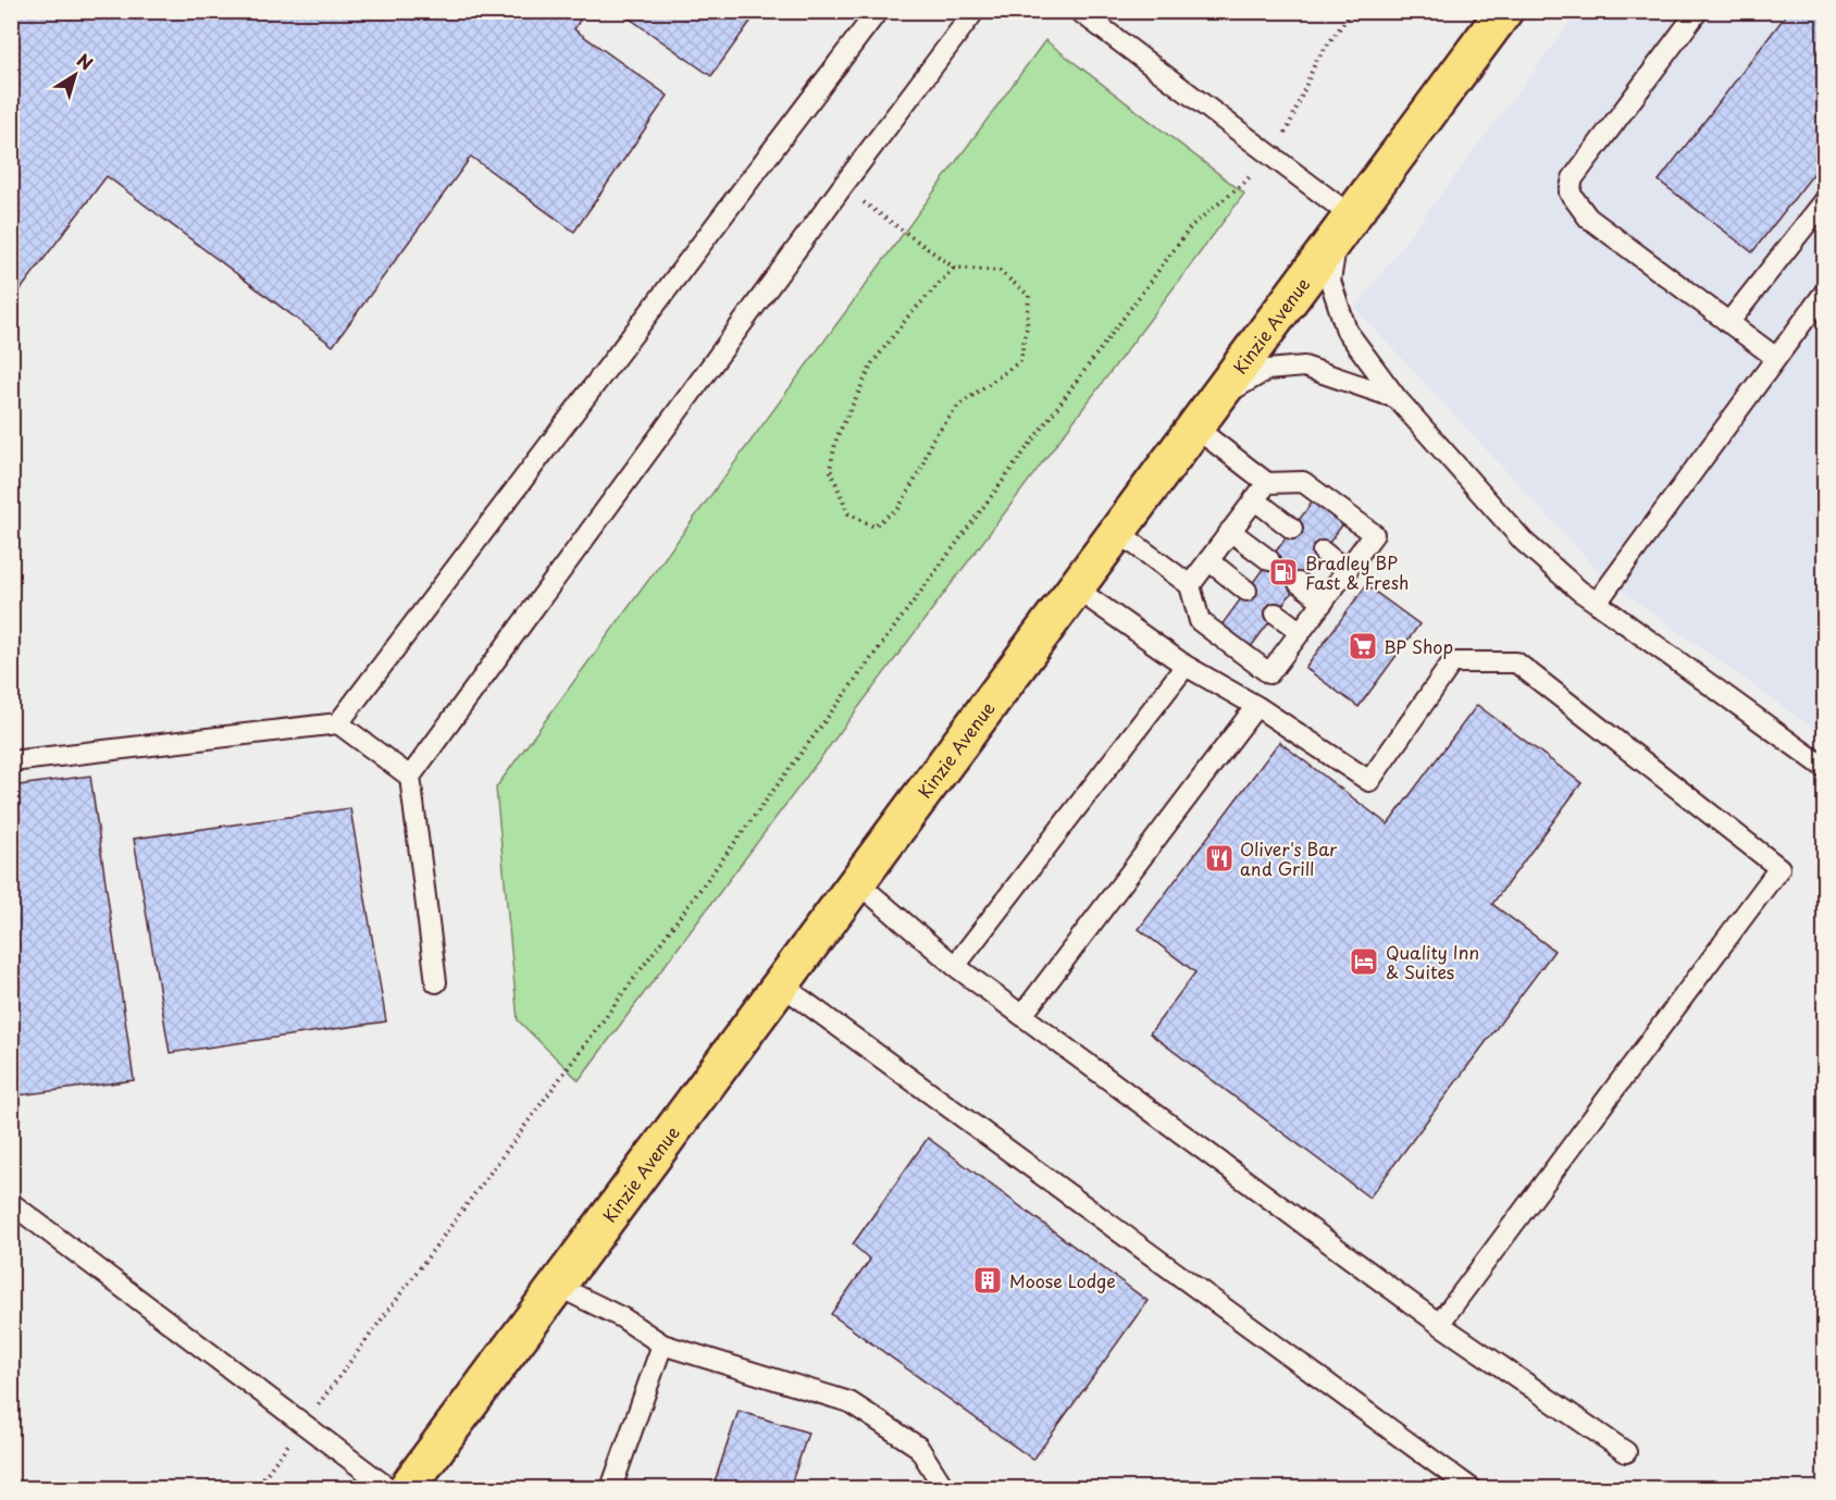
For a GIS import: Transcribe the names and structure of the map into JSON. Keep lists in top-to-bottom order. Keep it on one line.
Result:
{"streets":{"main road":["Kinzie Avenue"]},"places":{"fuel station":["Bradley BP Fast & Fresh"],"supermarket":["BP Shop"],"restaurant":["Oliver's Bar and Grill"],"hotel":["Quality Inn & Suites"],"building":["Moose Lodge"]},"north":"top right"}
